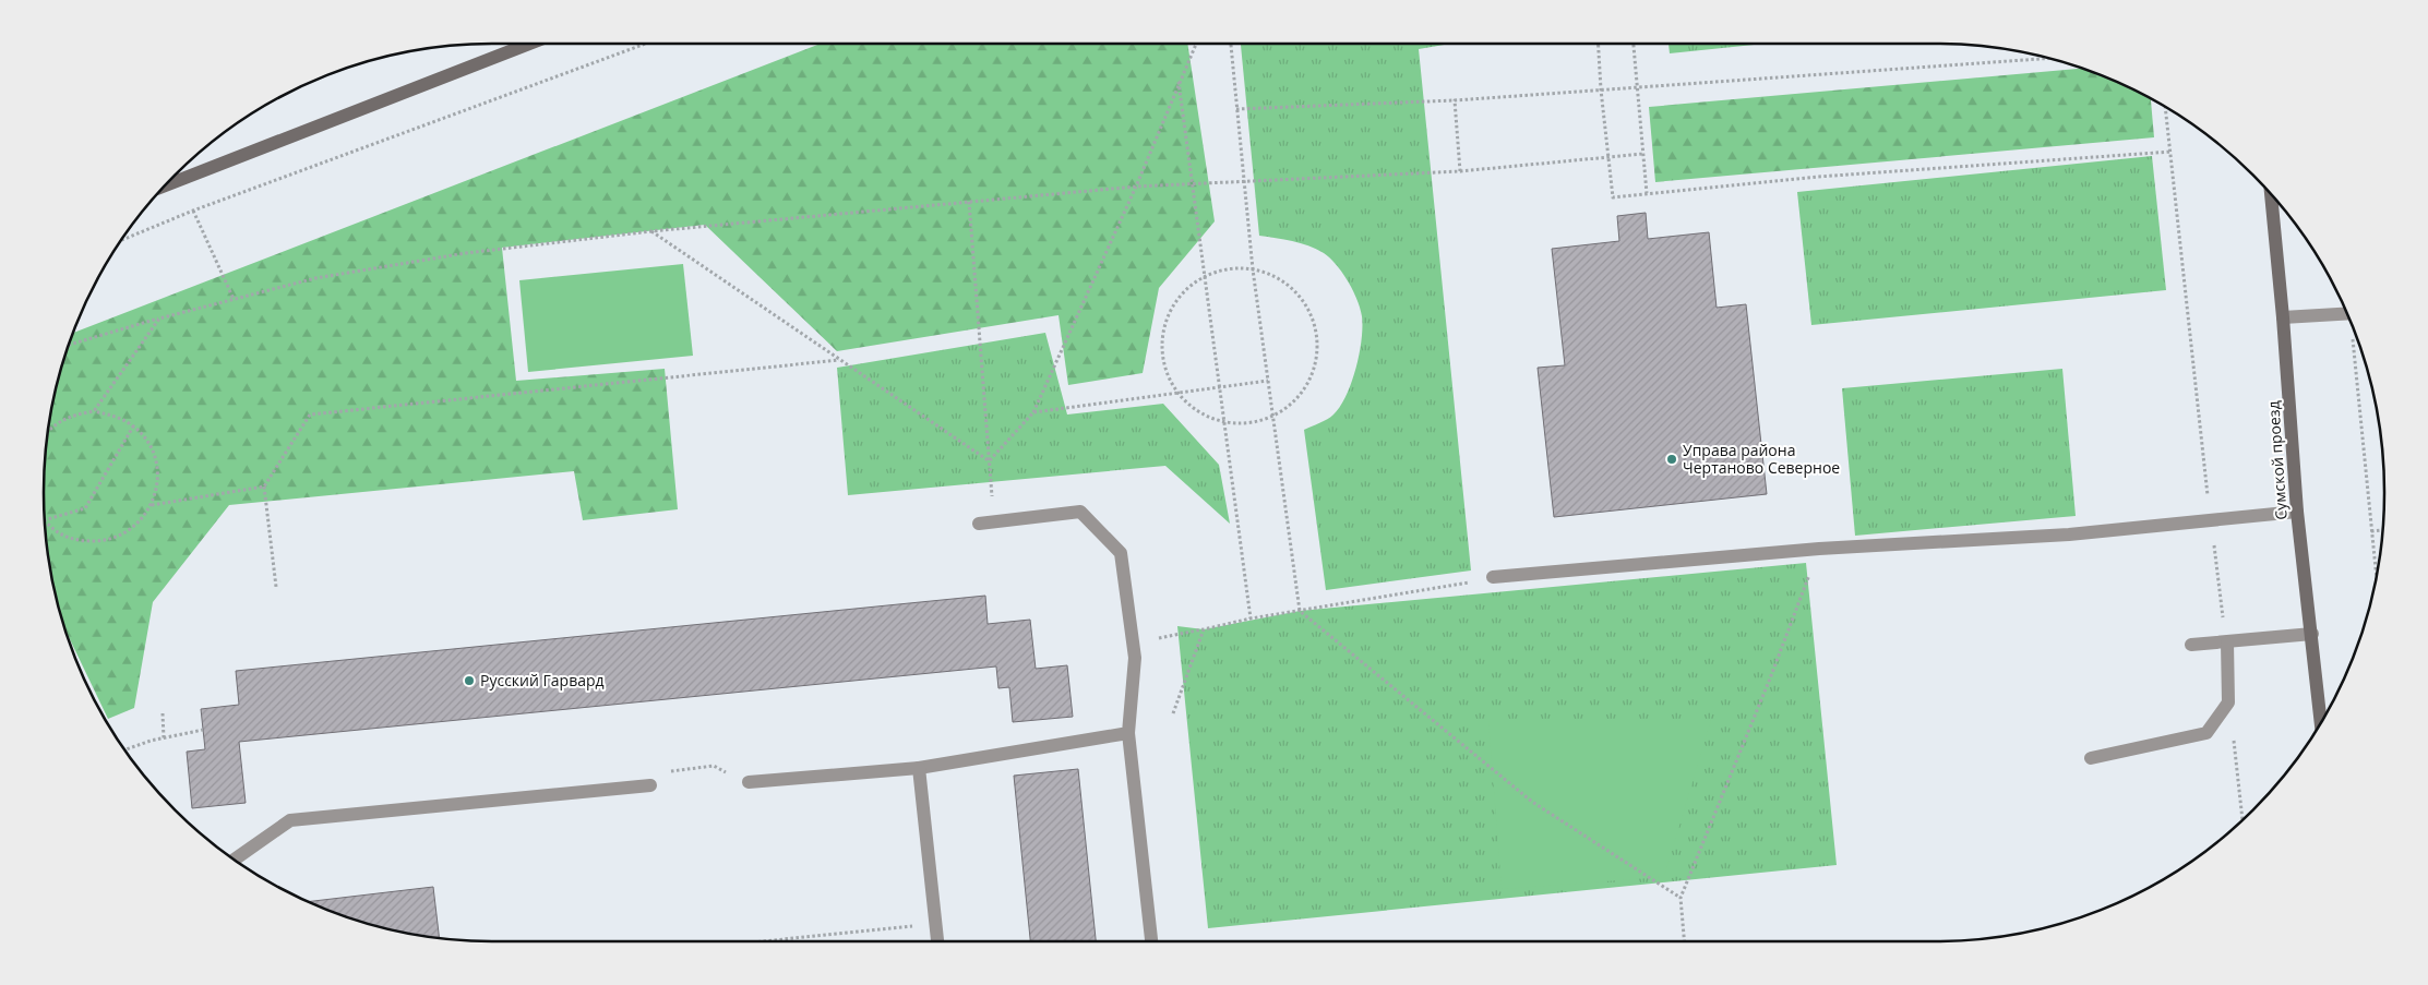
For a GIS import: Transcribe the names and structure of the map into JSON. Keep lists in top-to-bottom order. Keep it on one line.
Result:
{"streets":{"street":["Сумской проезд"]},"places":["Управа района Чертаново Северное","Русский Гарвард"]}
